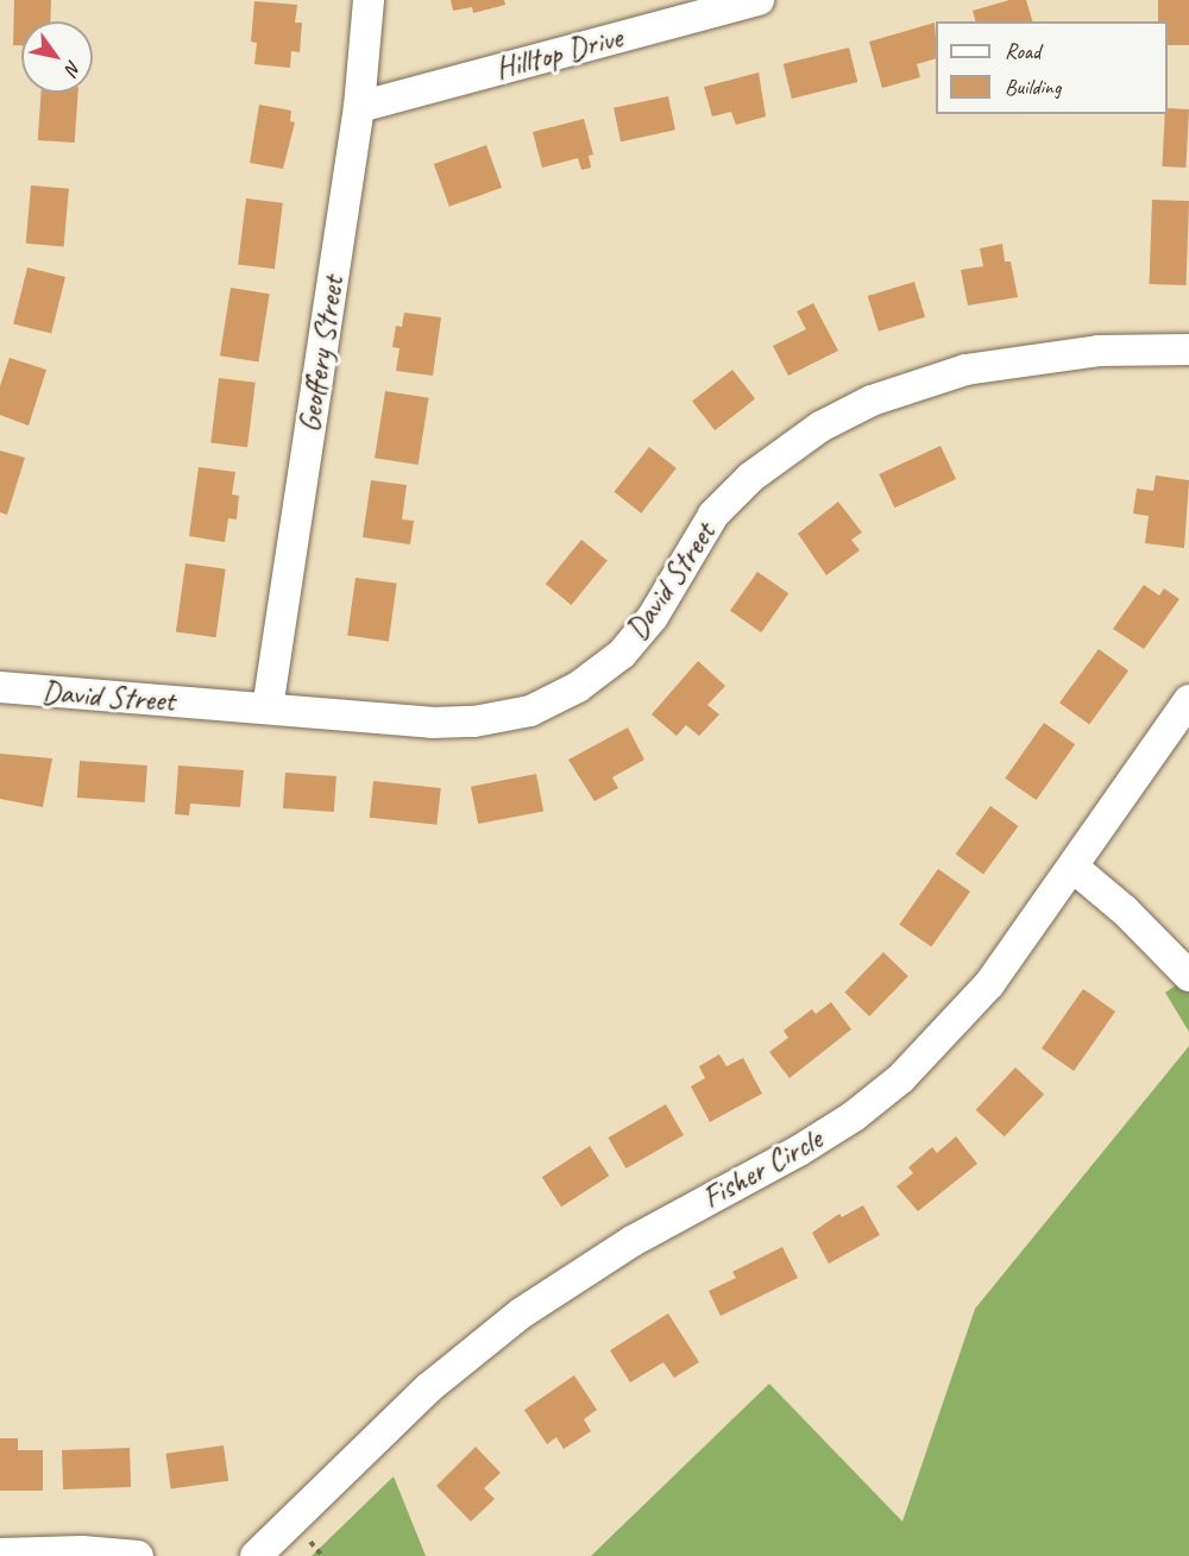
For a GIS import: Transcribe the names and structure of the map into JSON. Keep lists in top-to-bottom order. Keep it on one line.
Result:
{"streets":{"street":["Hilltop Drive","Geoffery Street","David Street","Fisher Circle"]},"crossings":[["Hilltop Drive","Geoffery Street"],["Geoffery Street","David Street"]],"legend":["Road","Building"],"north":"bottom right"}
